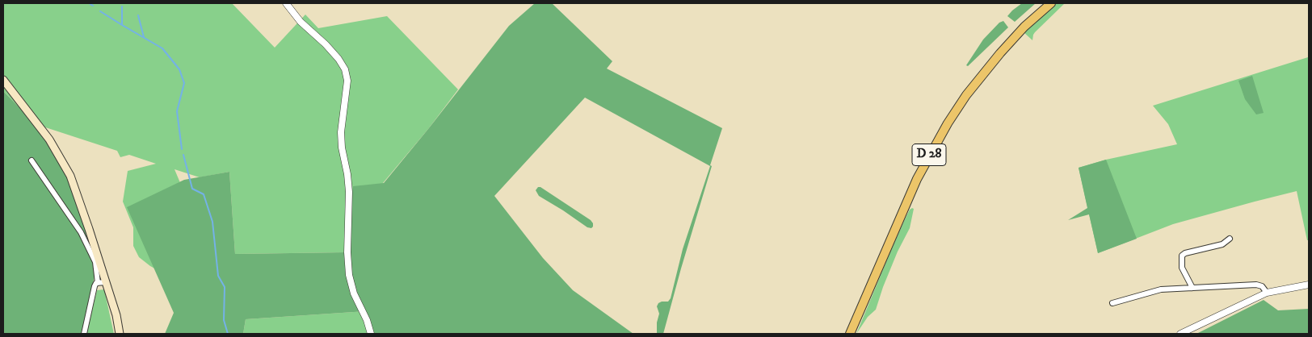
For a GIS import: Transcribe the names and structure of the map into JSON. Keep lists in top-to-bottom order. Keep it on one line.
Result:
{"streets":{"main road":["D 28"]}}
